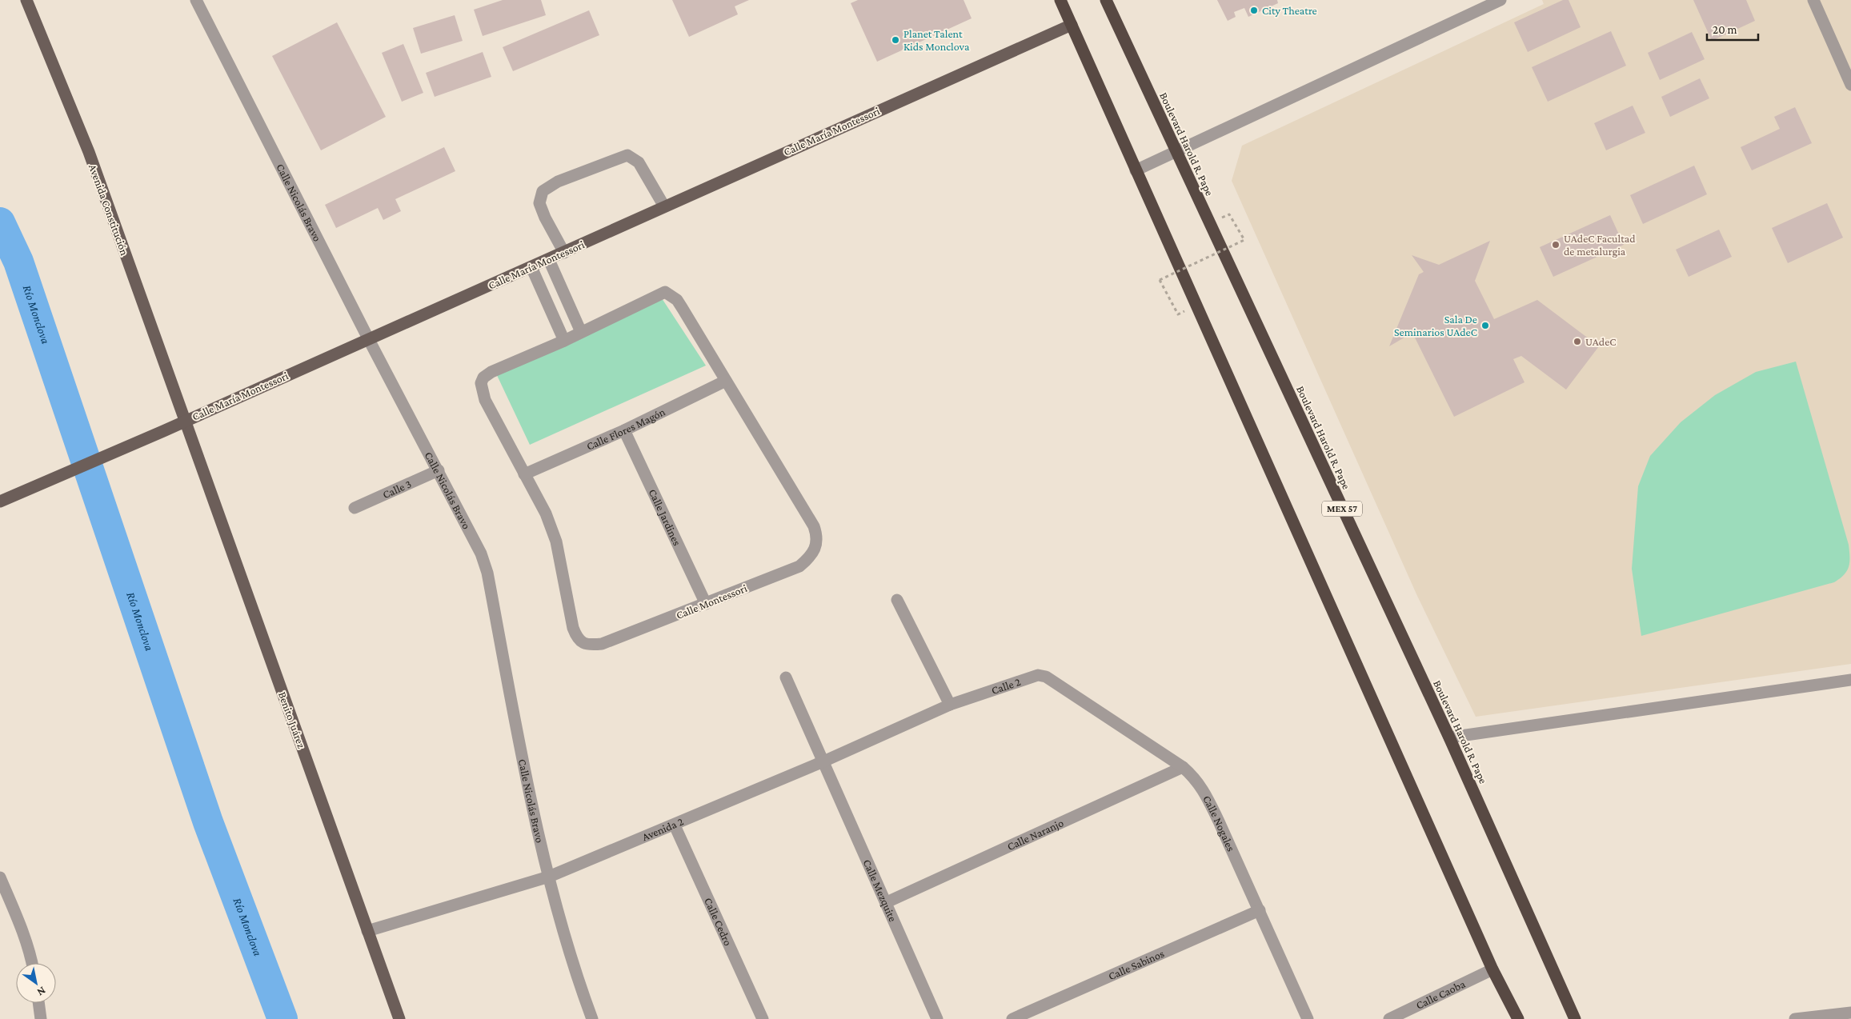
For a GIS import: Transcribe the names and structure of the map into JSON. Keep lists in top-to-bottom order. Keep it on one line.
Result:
{"streets":{"highway":["Boulevard Harold R. Pape","MEX 57"],"main road":["Calle María Montessori","Avenida Constitución","Benito Juárez"],"street":["Calle Nicolás Bravo","Calle Flores Magón","Calle 3","Calle Jardines","Calle Montessori","Calle 2","Calle Nogales","Avenida 2","Calle Naranjo","Calle Mezquite","Calle Cedro","Calle Sabinos","Calle Caoba"]},"crossings":[["Calle María Montessori","Calle Nicolás Bravo"],["Calle María Montessori","Avenida Constitución"],["Calle María Montessori","Benito Juárez"],["Calle Nicolás Bravo","Calle 3"],["Calle Nicolás Bravo","Avenida 2"],["Avenida Constitución","Benito Juárez"],["Calle Flores Magón","Calle Jardines"],["Calle Flores Magón","Calle Montessori"],["Calle Jardines","Calle Montessori"],["Calle 2","Calle Nogales"],["Calle 2","Avenida 2"],["Benito Juárez","Avenida 2"],["Calle Nogales","Calle Naranjo"],["Calle Nogales","Calle Sabinos"],["Avenida 2","Calle Mezquite"],["Avenida 2","Calle Cedro"],["Calle Naranjo","Calle Mezquite"]],"water":["Río Monclova"],"places":["City Theatre","Planet Talent Kids Monclova","UAdeC Facultad de metalurgia","Sala De Seminarios UAdeC","UAdeC"],"scale_bar":"20 m","north":"bottom right"}
